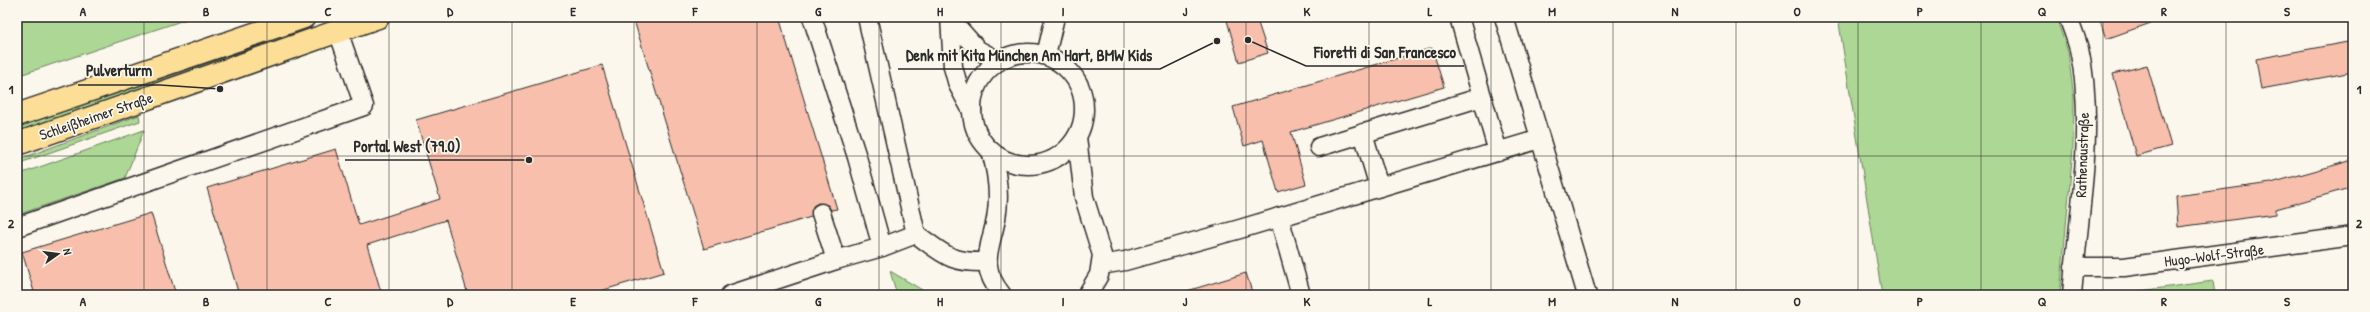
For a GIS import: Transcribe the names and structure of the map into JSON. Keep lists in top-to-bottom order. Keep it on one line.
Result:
{"streets":{"main road":["Schleißheimer Straße"],"street":["Rathenaustraße","Hugo-Wolf-Straße"]},"crossings":[["Rathenaustraße","Hugo-Wolf-Straße"]],"places":["Fioretti di San Francesco","Denk mit Kita München Am Hart, BMW Kids","Pulverturm","Portal West (79.0)"],"north":"right","grid":{"columns":["A","B","C","D","E","F","G","H","I","J","K","L","M","N","O","P","Q","R","S"],"rows":["1","2"]}}
